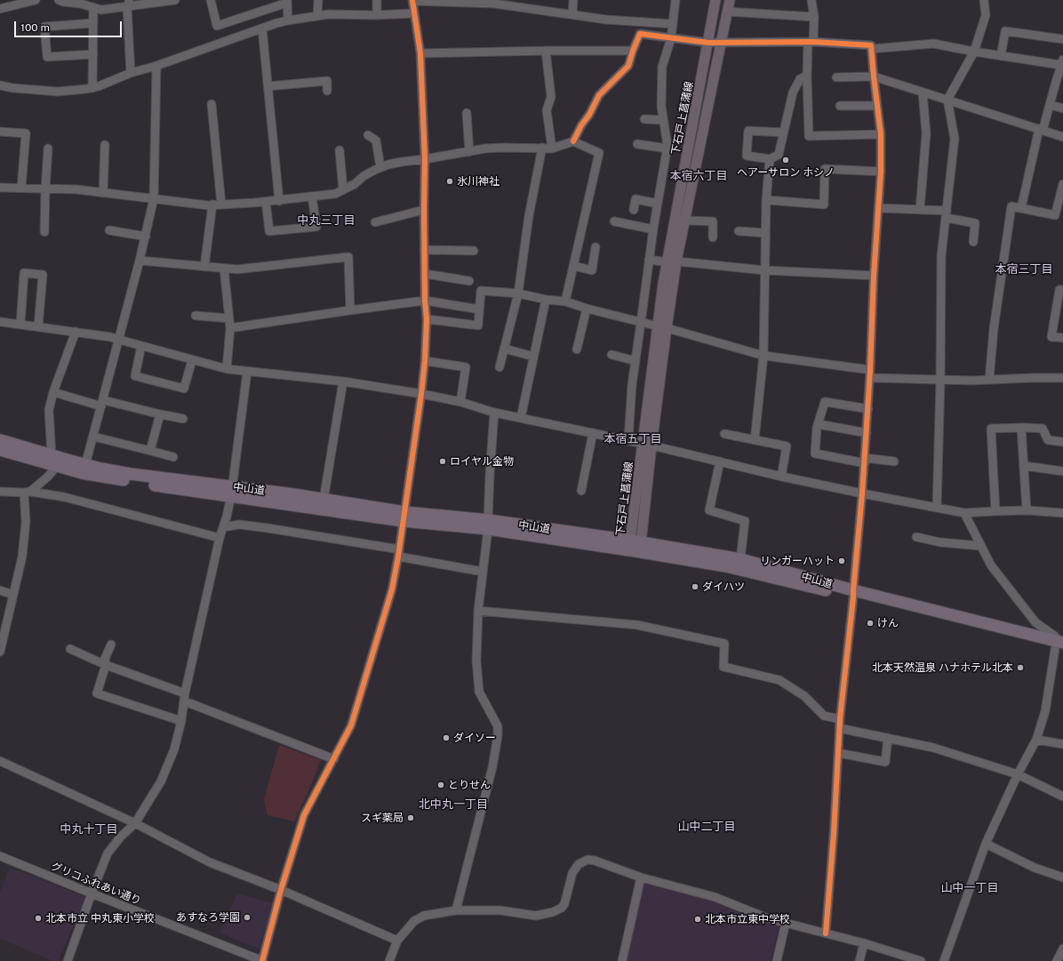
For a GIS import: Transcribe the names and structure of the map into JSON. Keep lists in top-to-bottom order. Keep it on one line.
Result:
{"streets":{"highway":["中山道"],"main road":["下石戸上菖蒲線"],"street":["グリコふれあい通り"]},"crossings":[["下石戸上菖蒲線","中山道"]],"districts":["本宿六丁目","中丸三丁目","本宿三丁目","本宿五丁目","北中丸一丁目","山中二丁目","中丸十丁目","山中一丁目"],"places":["ヘアーサロン ホシノ","氷川神社","ロイヤル金物","リンガーハット","ダイハツ","けん","北本天然温泉 ハナホテル北本","ダイソー","とりせん","スギ薬局","あすなろ学園","北本市立 中丸東小学校","北本市立東中学校"],"scale_bar":"100 m"}
